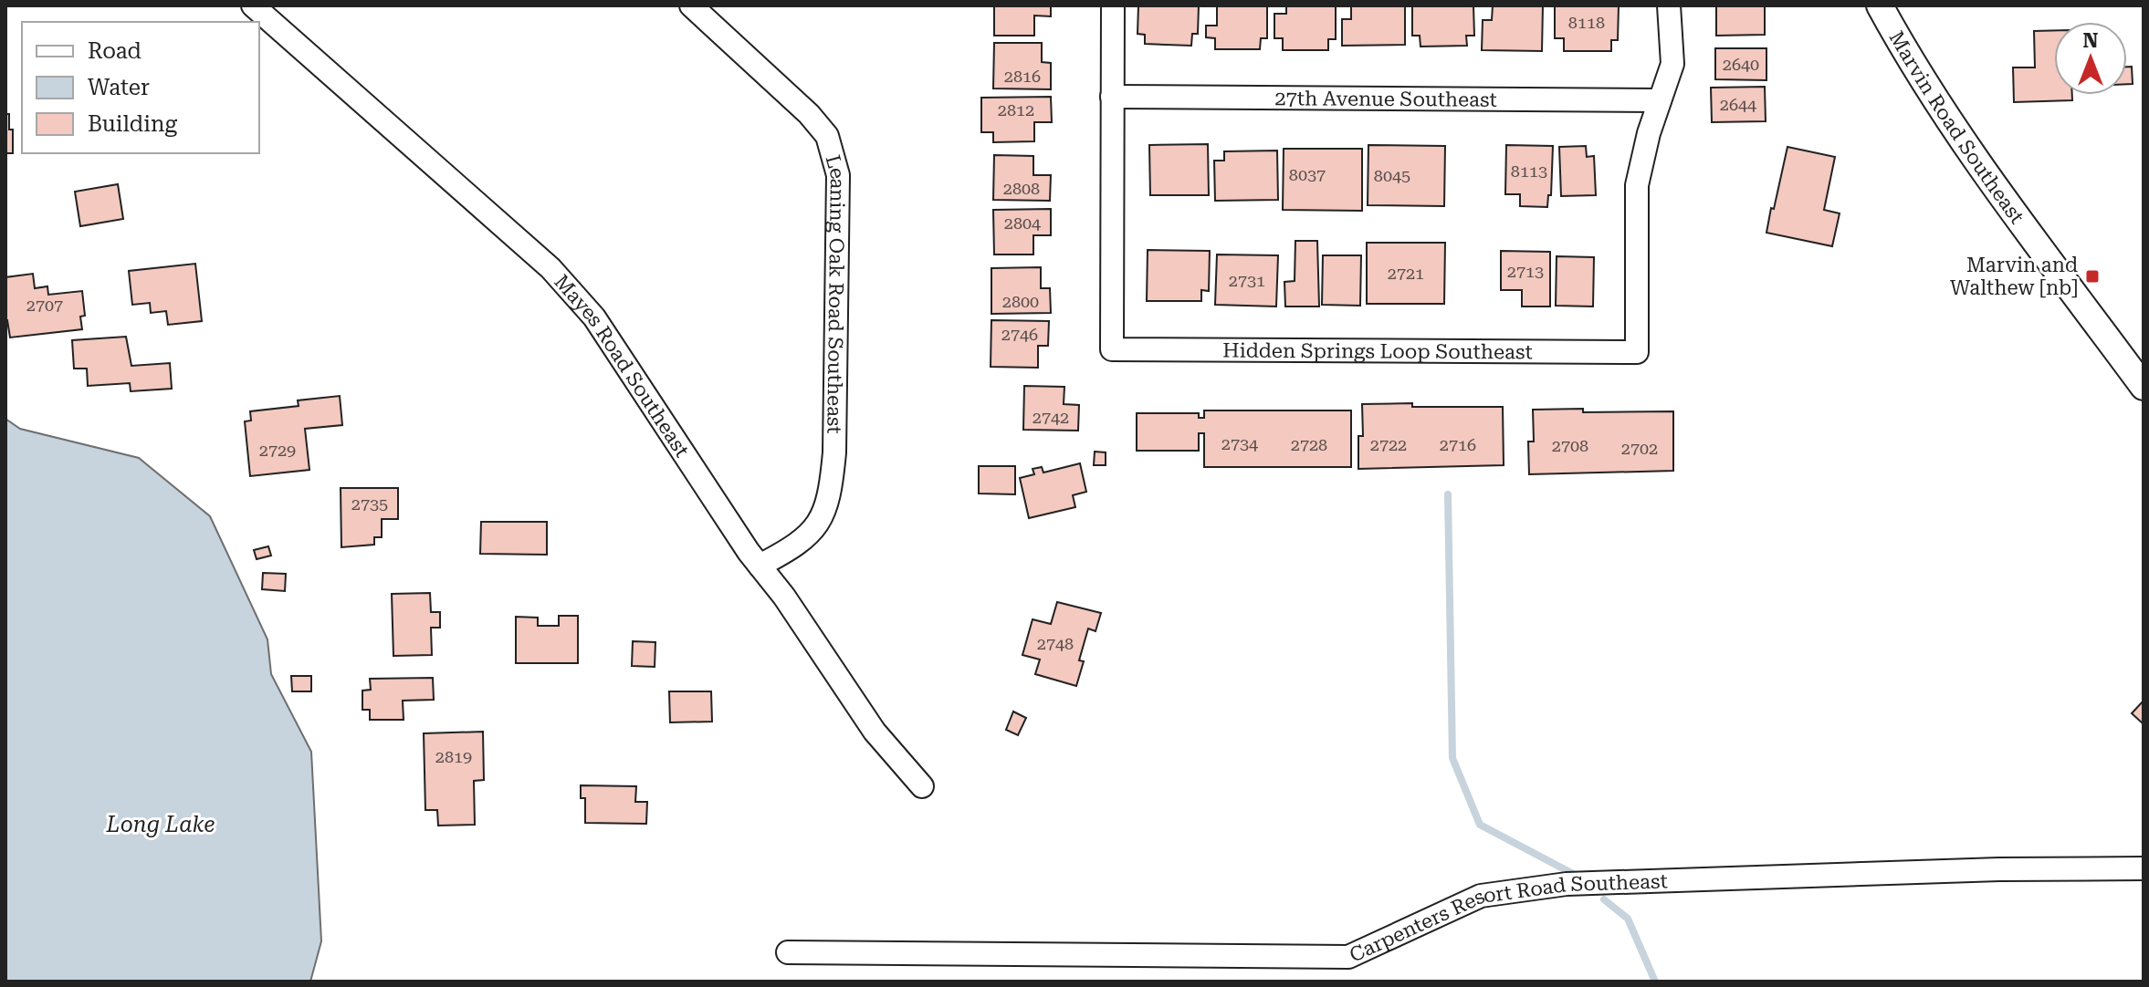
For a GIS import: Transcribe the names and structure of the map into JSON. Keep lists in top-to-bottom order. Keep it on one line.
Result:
{"streets":{"street":["27th Avenue Southeast","Marvin Road Southeast","Leaning Oak Road Southeast","Hidden Springs Loop Southeast","Mayes Road Southeast","Carpenters Resort Road Southeast"]},"crossings":[["27th Avenue Southeast","Hidden Springs Loop Southeast"],["Leaning Oak Road Southeast","Mayes Road Southeast"]],"water":["Long Lake"],"places":{"transit":["Marvin and Walthew [nb]"]},"house_numbers":["8118","2640","2816","2644","2812","8113","8037","8045","2808","2804","2713","2721","2731","2800","2707","2746","2742","2734","2728","2722","2716","2708","2702","2729","2735","2748","2819"],"legend":["Road","Water","Building"],"north":"top"}
